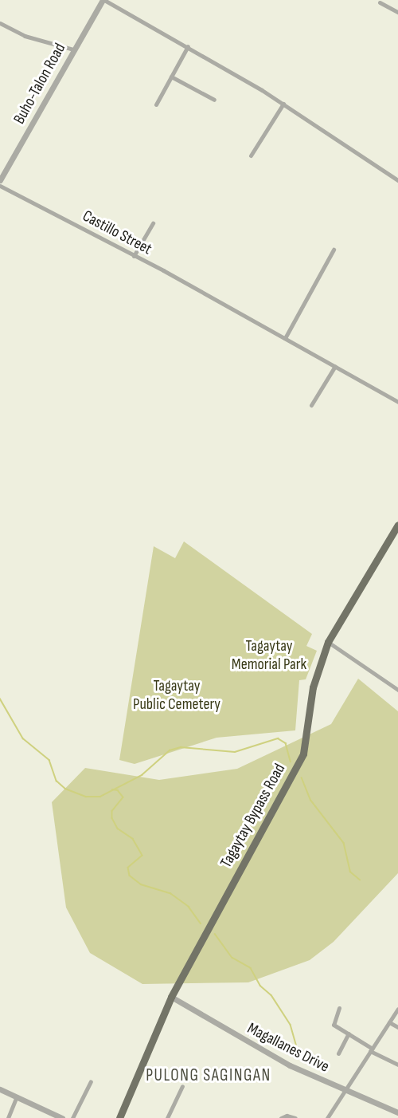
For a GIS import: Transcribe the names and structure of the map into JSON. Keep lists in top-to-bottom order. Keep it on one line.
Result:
{"streets":{"main road":["Tagaytay Bypass Road"],"street":["Buho-Talon Road","Castillo Street","Magallanes Drive"]},"crossings":[["Tagaytay Bypass Road","Magallanes Drive"]],"districts":["PULONG SAGINGAN"],"parks":["Tagaytay Memorial Park","Tagaytay Public Cemetery"]}
